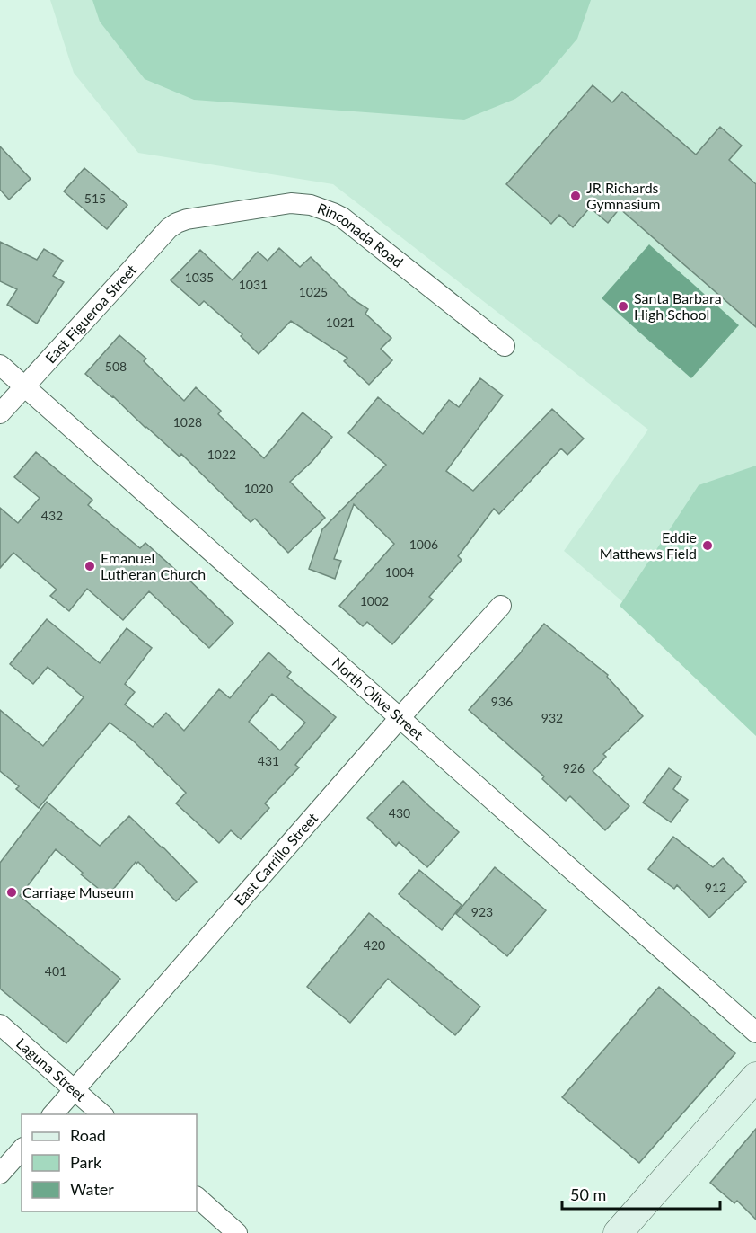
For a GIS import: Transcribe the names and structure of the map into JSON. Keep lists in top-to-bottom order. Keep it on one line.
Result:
{"streets":{"street":["Rinconada Road","East Figueroa Street","North Olive Street","East Carrillo Street","Laguna Street"]},"crossings":[["Rinconada Road","East Figueroa Street"],["East Figueroa Street","North Olive Street"],["North Olive Street","East Carrillo Street"],["East Carrillo Street","Laguna Street"]],"places":["JR Richards Gymnasium","Santa Barbara High School","Eddie Matthews Field","Emanuel Lutheran Church","Carriage Museum"],"house_numbers":["515","1035","1031","1025","1021","508","1028","1022","1020","432","1006","1004","1002","936","932","431","926","430","912","923","420","401"],"legend":["Road","Park","Water"],"scale_bar":"50 m"}
